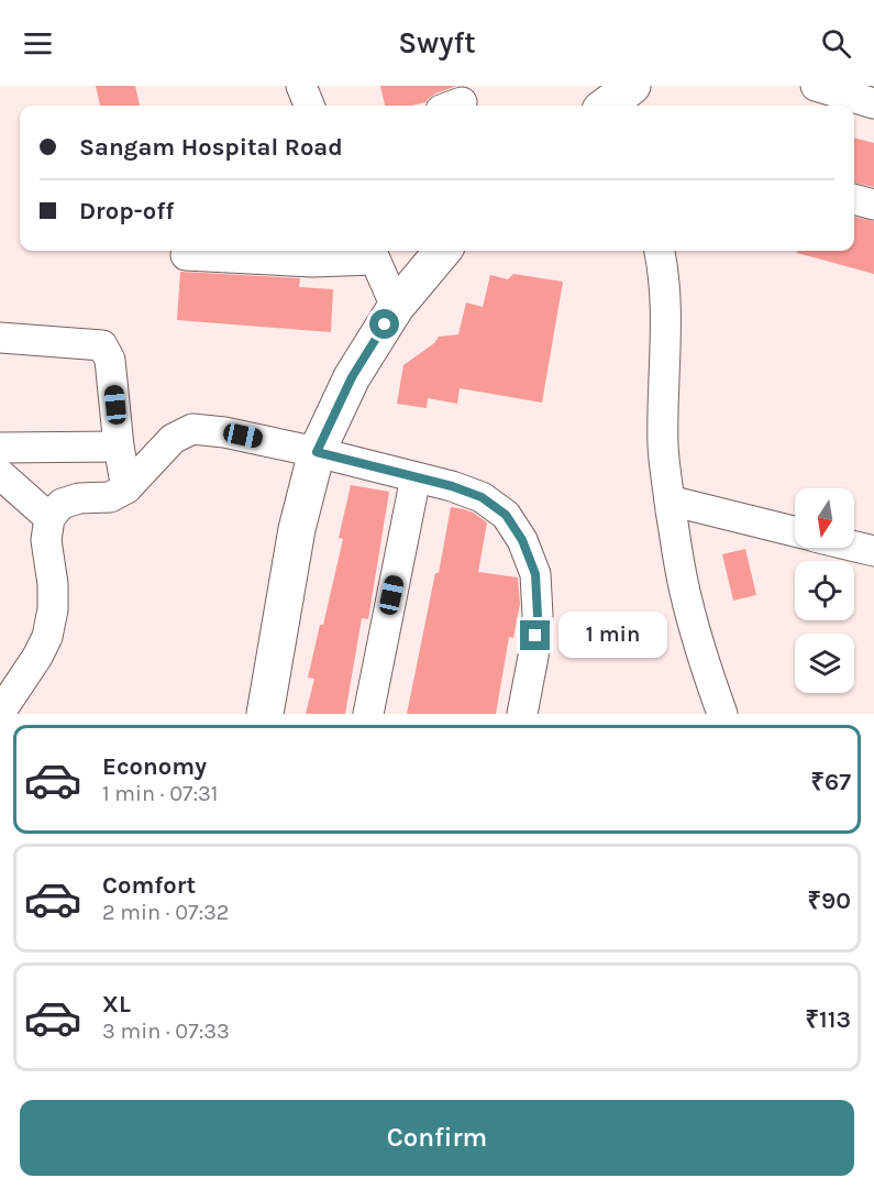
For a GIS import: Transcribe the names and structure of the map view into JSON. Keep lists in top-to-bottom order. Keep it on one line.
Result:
{"north":"bottom","page":{"header":"Swyft","banner":["Sangam Hospital Road","Drop-off"],"bubble":"1 min","list":[{"name":"Economy","note":"1 min · 07:31","value":"₹67"},{"name":"Comfort","note":"2 min · 07:32","value":"₹90"},{"name":"XL","note":"3 min · 07:33","value":"₹113"}],"buttons":"Confirm"}}
